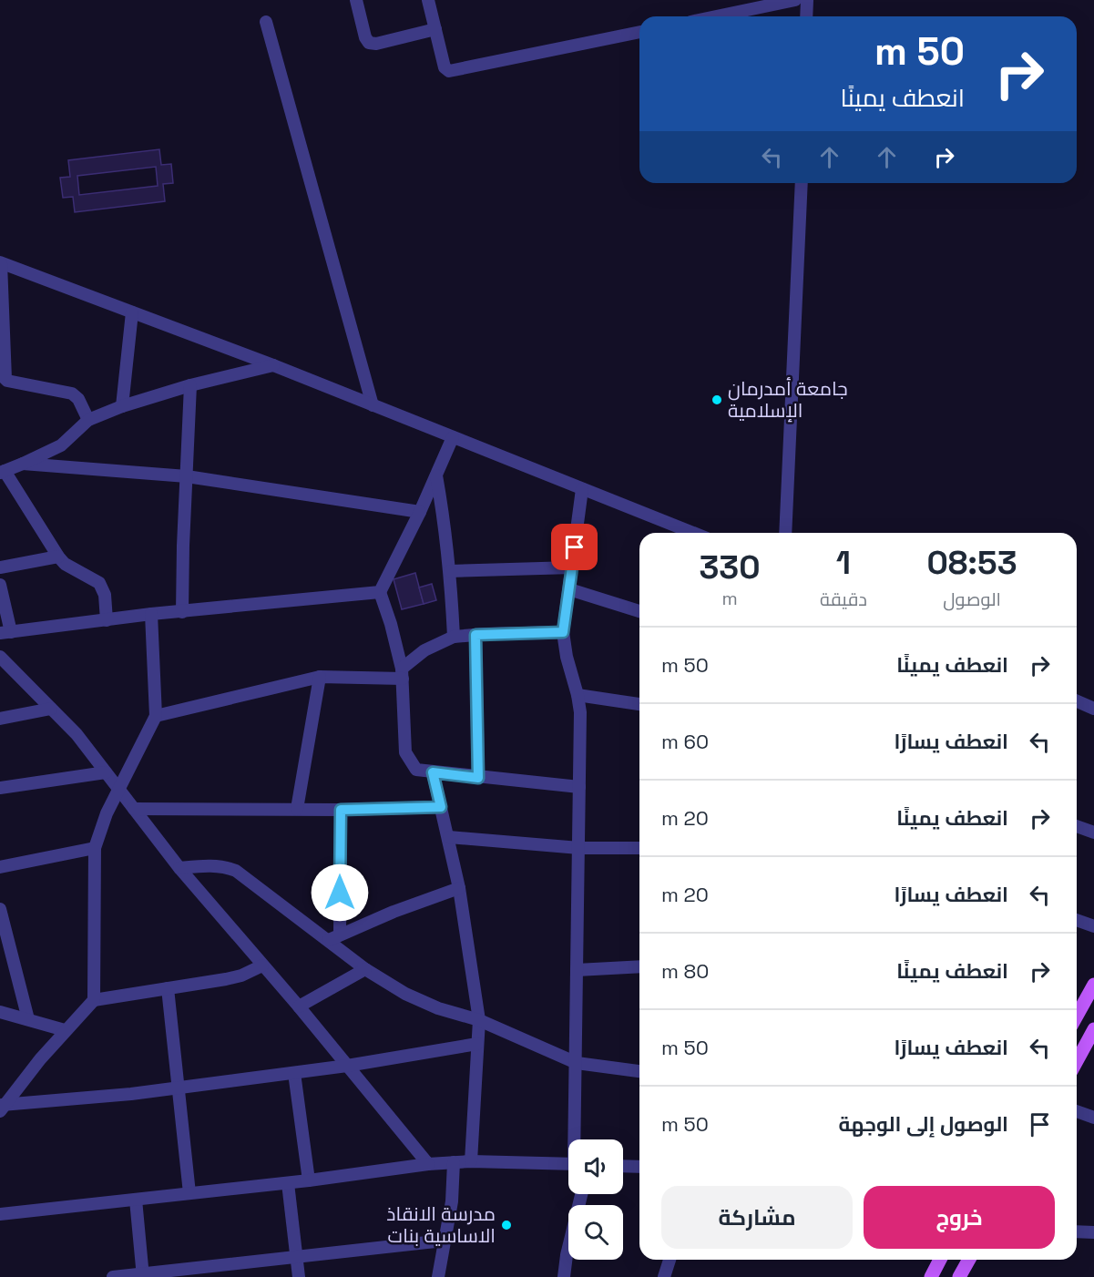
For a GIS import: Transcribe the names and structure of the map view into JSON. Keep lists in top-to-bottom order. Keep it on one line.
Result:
{"places":["جامعة أمدرمان الإسلامية","مدرسة الانقاذ الاساسية بنات"],"page":{"turn":["50 m","انعطف يمينًا"],"eta":["08:53","الوصول","1","دقيقة","330","m"],"list":[{"name":"انعطف يمينًا","value":"50 m"},{"name":"انعطف يسارًا","value":"60 m"},{"name":"انعطف يمينًا","value":"20 m"},{"name":"انعطف يسارًا","value":"20 m"},{"name":"انعطف يمينًا","value":"80 m"},{"name":"انعطف يسارًا","value":"50 m"},{"name":"الوصول إلى الوجهة","value":"50 m"}],"buttons":["خروج","مشاركة"]}}
